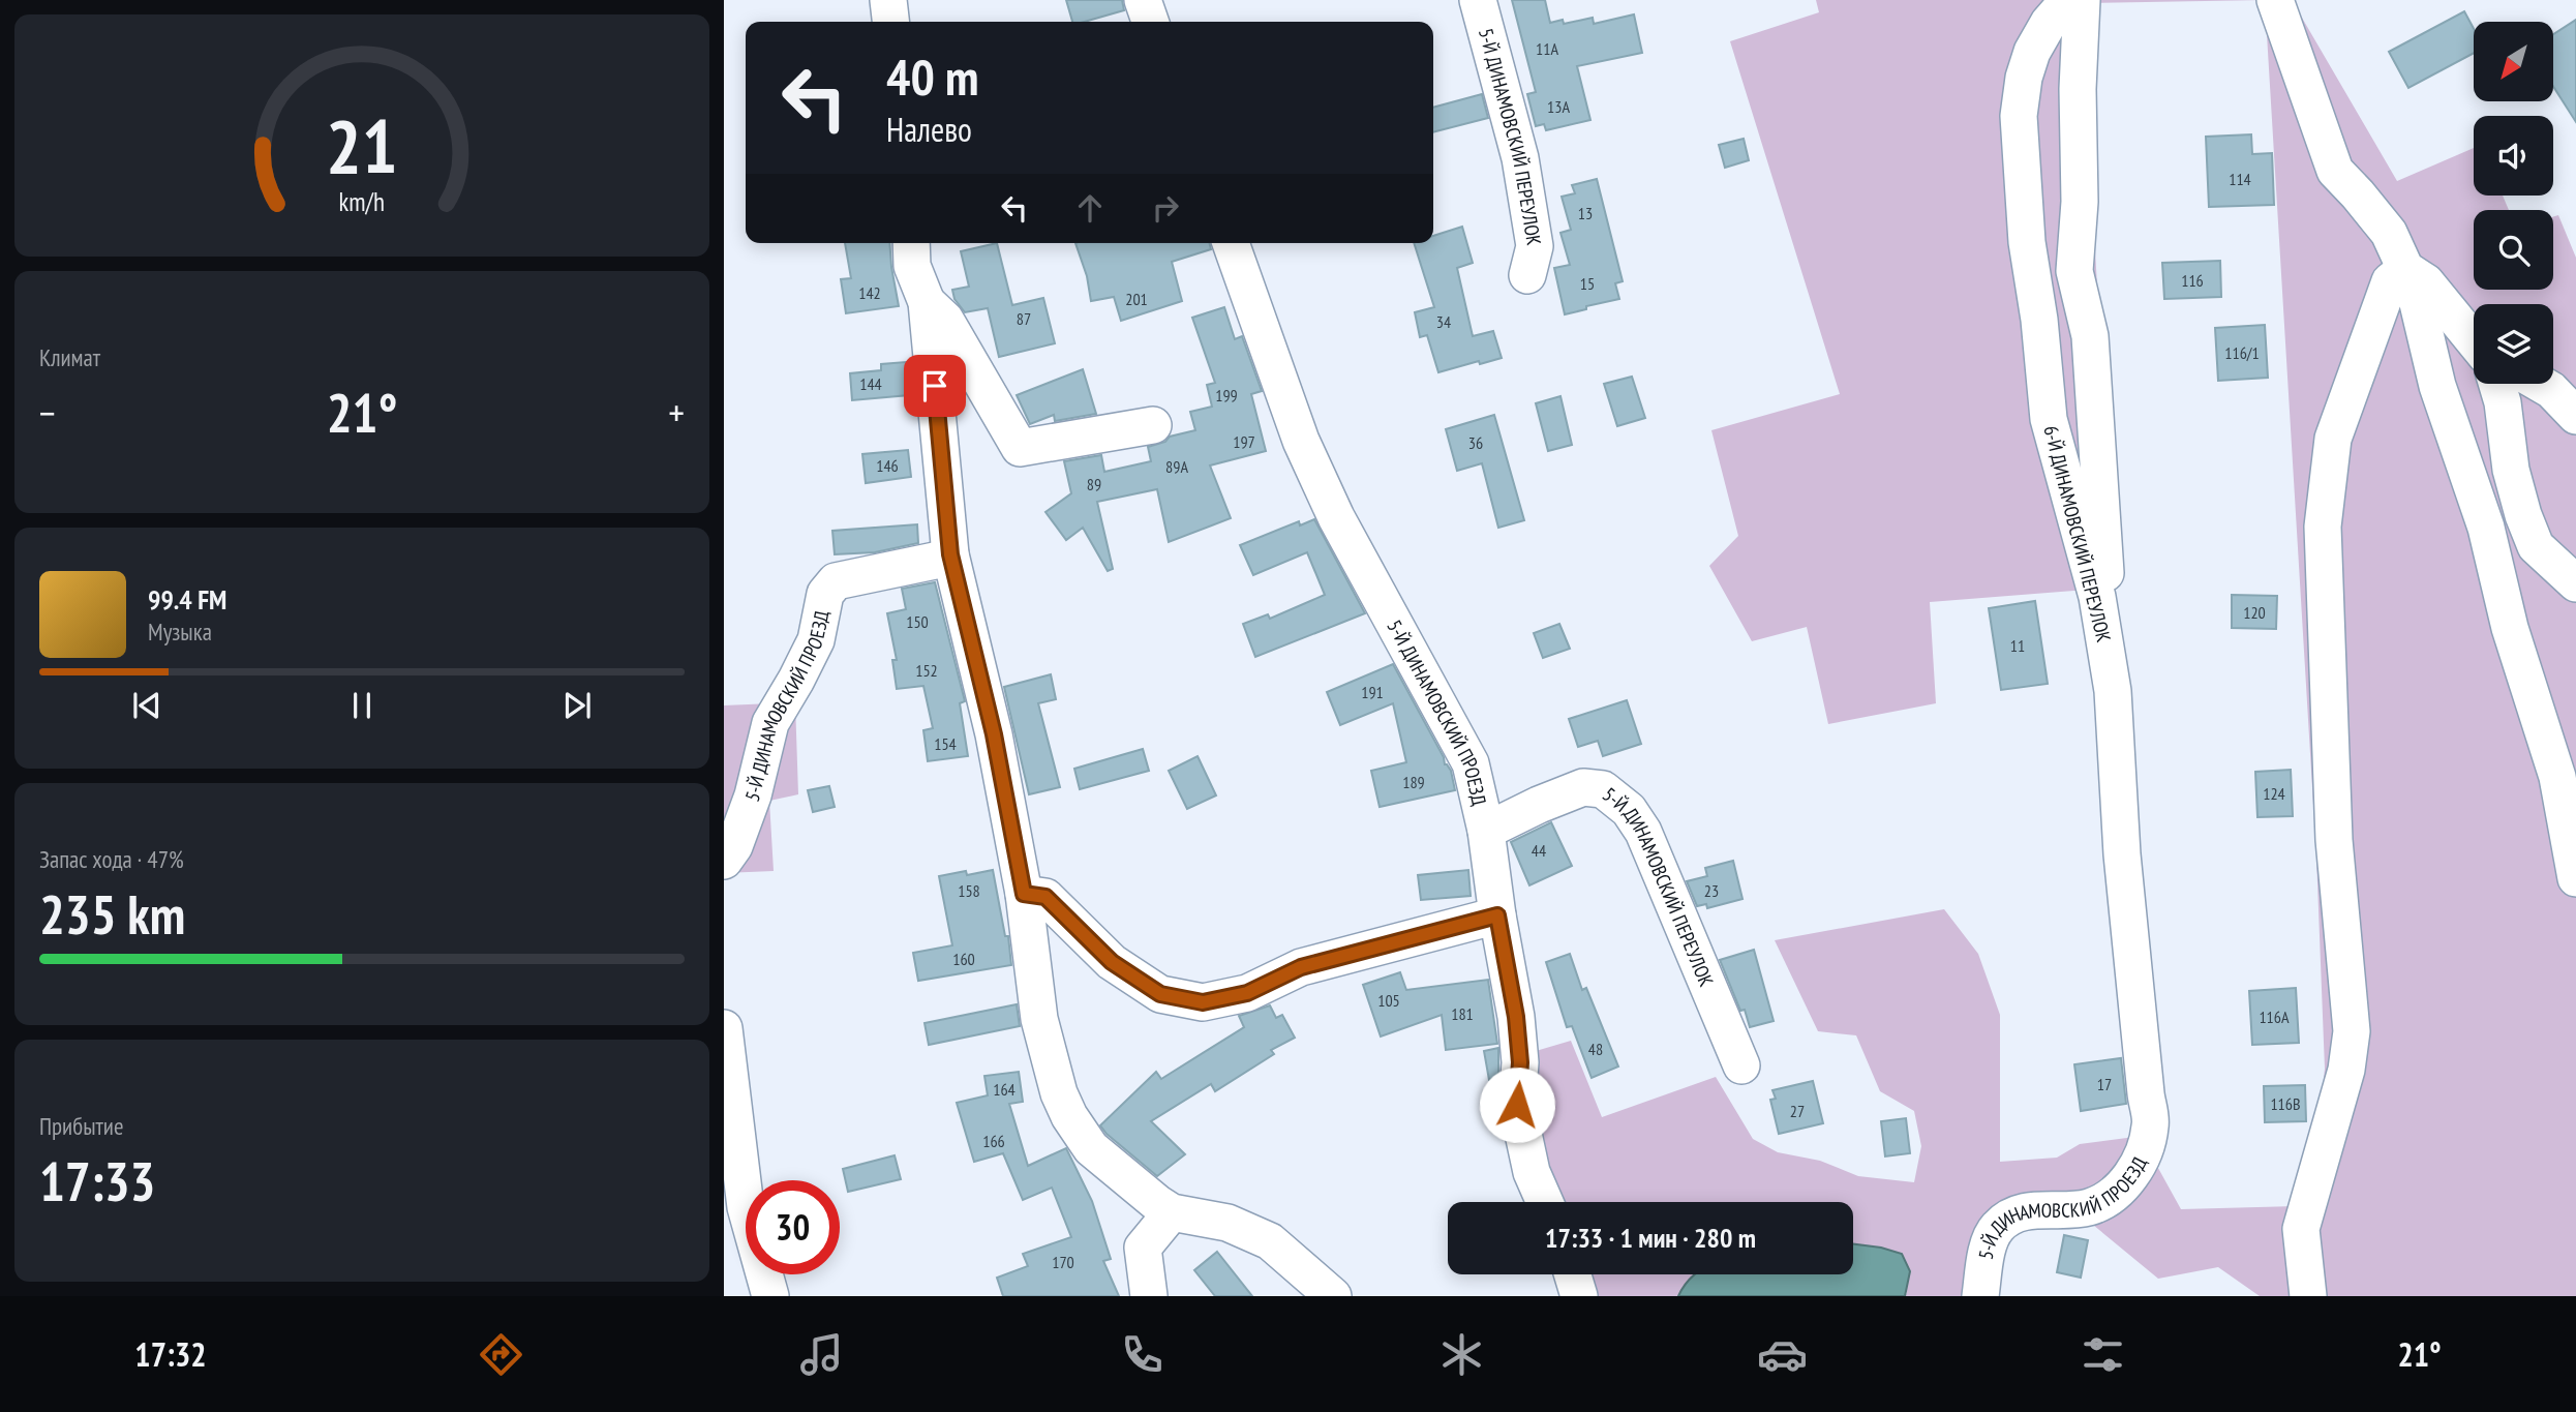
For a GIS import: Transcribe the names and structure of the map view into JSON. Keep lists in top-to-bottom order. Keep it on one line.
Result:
{"streets":{"street":["5-Й ДИНАМОВСКИЙ ПЕРЕУЛОК","6-Й ДИНАМОВСКИЙ ПЕРЕУЛОК","5-Й ДИНАМОВСКИЙ ПРОЕЗД"]},"crossings":[["5-Й ДИНАМОВСКИЙ ПЕРЕУЛОК","5-Й ДИНАМОВСКИЙ ПРОЕЗД"],["6-Й ДИНАМОВСКИЙ ПЕРЕУЛОК","5-Й ДИНАМОВСКИЙ ПРОЕЗД"]],"house_numbers":["11А","13А","114","13","116","15","142","201","87","34","116/1","144","199","197","36","146","89А","89","120","150","11","152","191","154","189","124","44","158","23","160","105","181","116А","48","17","164","116В","27","166","170"],"north":"bottom left","page":{"turn":["40 m","Налево"],"tile":["Климат",["Запас хода · 47%","235 km"],["Прибытие","17:33"]],"heat":["−","21°","+"],"song":["99.4 FM","Музыка"],"limit":"30","trip":"17:33 · 1 мин · 280 m","tabs":["17:32","21°"],"gauge":["21","km/h"]}}
